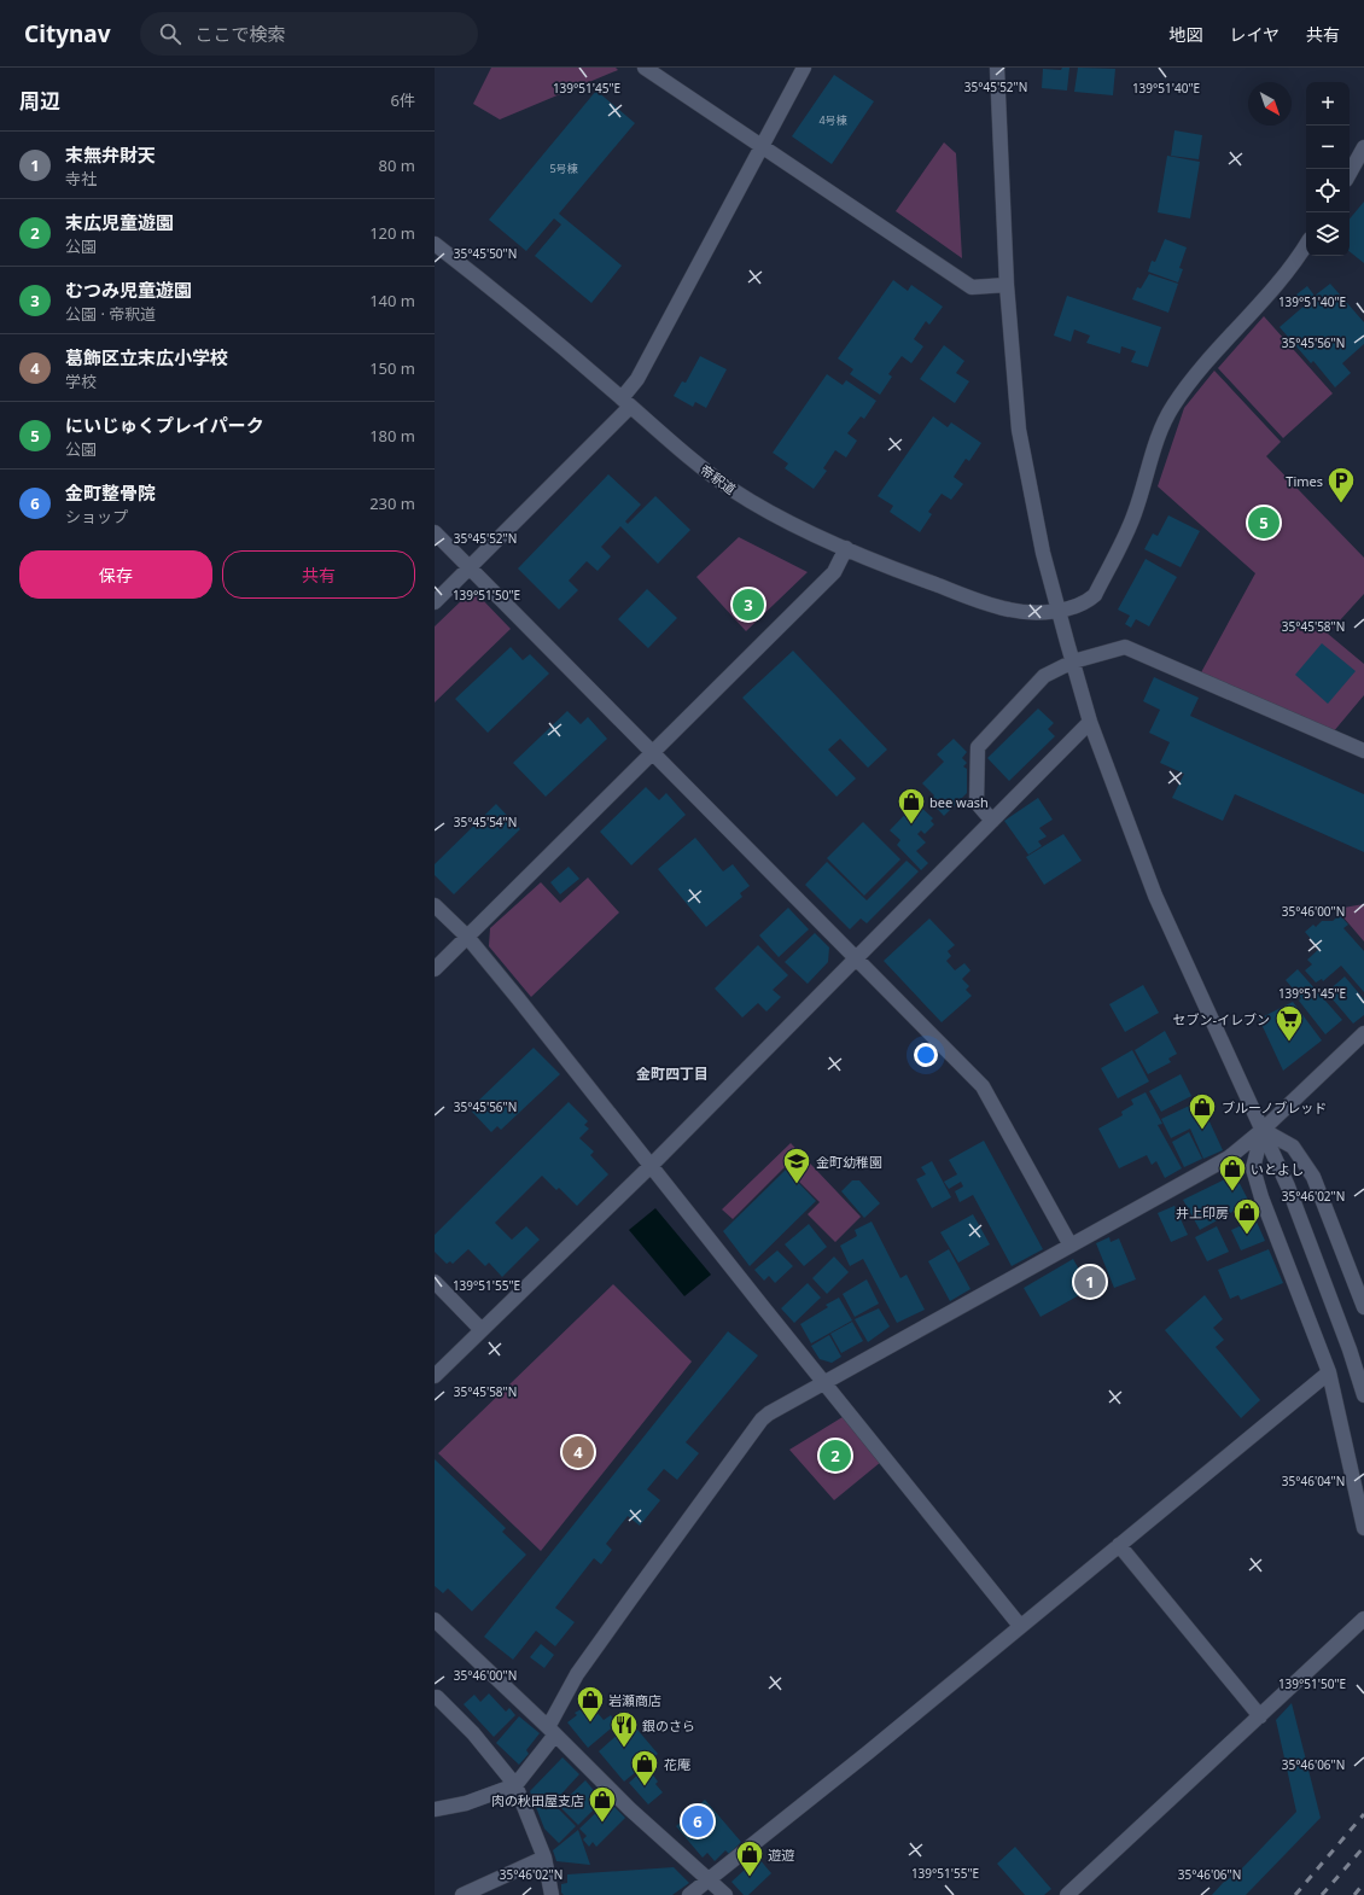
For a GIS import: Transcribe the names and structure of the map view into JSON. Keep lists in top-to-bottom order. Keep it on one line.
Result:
{"streets":{"street":["帝釈道"]},"districts":["金町四丁目"],"places":{"parking":["Times"],"shop":["bee wash","ブルーノブレッド","いとよし","井上印房","岩瀬商店","花庵","肉の秋田屋支店","遊遊"],"supermarket":["セブン-イレブン"],"school or university":["金町幼稚園"],"restaurant":["銀のさら"]},"house_numbers":["4号棟","5号棟"],"north":"bottom right","page":{"header":"Citynav","search":"ここで検索","nav":["地図","レイヤ","共有"],"heading":["周辺","6件"],"map_buttons":["+","−"],"list":[{"mark":"1","name":"末無弁財天","note":"寺社","value":"80 m"},{"mark":"2","name":"末広児童遊園","note":"公園","value":"120 m"},{"mark":"3","name":"むつみ児童遊園","note":"公園 · 帝釈道","value":"140 m"},{"mark":"4","name":"葛飾区立末広小学校","note":"学校","value":"150 m"},{"mark":"5","name":"にいじゅくプレイパーク","note":"公園","value":"180 m"},{"mark":"6","name":"金町整骨院","note":"ショップ","value":"230 m"}],"pins":["5","3","1","4","2","6"],"buttons":["保存","共有"]},"coordinates":["35°45'52\"N","139°51'45\"E","139°51'40\"E","35°45'50\"N","35°45'56\"N","139°51'50\"E","35°45'58\"N","35°45'54\"N","35°46'00\"N","35°46'02\"N","139°51'55\"E","35°46'04\"N","35°46'06\"N"]}
